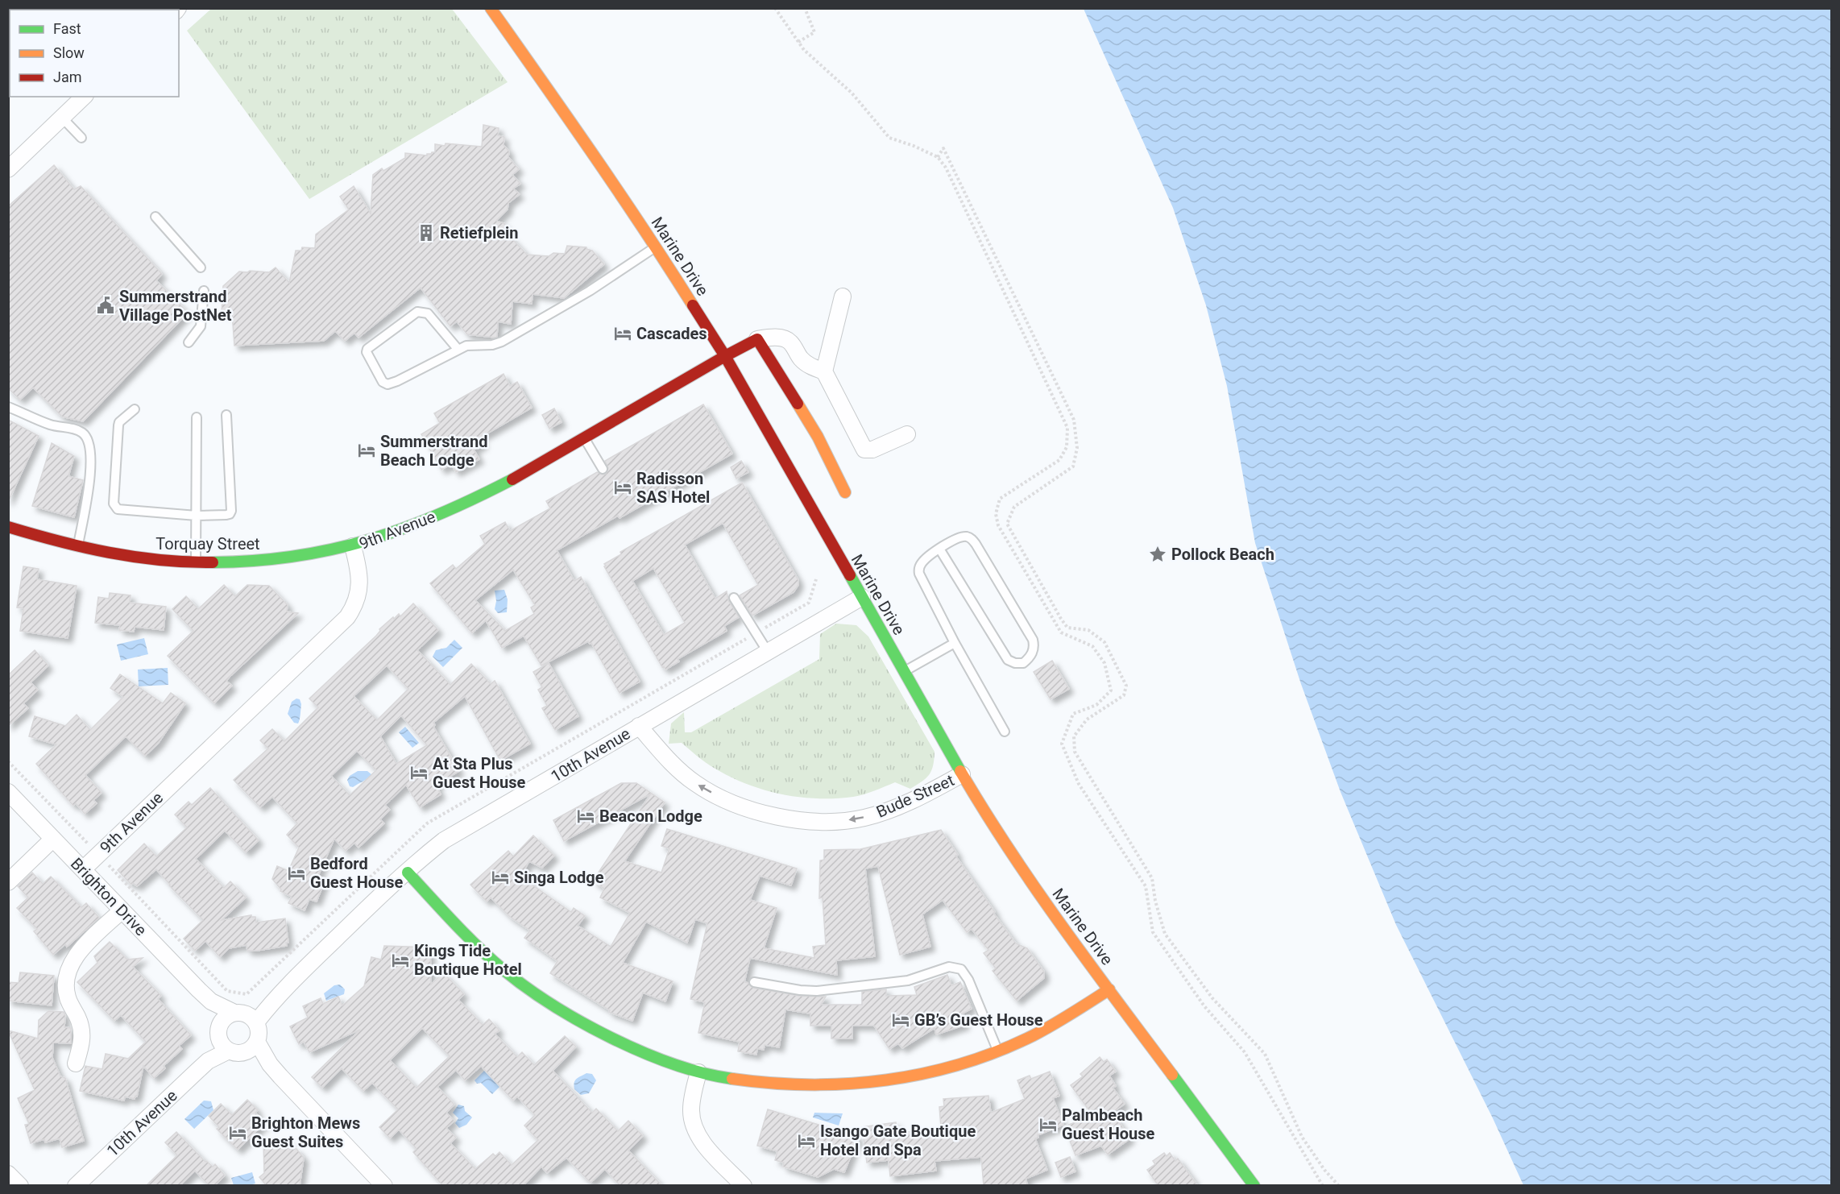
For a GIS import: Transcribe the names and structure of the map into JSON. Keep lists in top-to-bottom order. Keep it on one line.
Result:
{"streets":{"street":["Marine Drive","9th Avenue","Torquay Street","10th Avenue","Bude Street","Brighton Drive"]},"crossings":[["Marine Drive","9th Avenue"],["Marine Drive","10th Avenue"],["Marine Drive","Bude Street"],["9th Avenue","Torquay Street"],["9th Avenue","Brighton Drive"],["10th Avenue","Bude Street"],["10th Avenue","Brighton Drive"]],"one_way":["Bude Street"],"places":{"building":["Retiefplein"],"public building":["Summerstrand Village PostNet"],"hotel":["Cascades","Summerstrand Beach Lodge","Radisson SAS Hotel","At Sta Plus Guest House","Beacon Lodge","Bedford Guest House","Singa Lodge","Kings Tide Boutique Hotel","GB’s Guest House","Palmbeach Guest House","Brighton Mews Guest Suites","Isango Gate Boutique Hotel and Spa"],"place":["Pollock Beach"]},"legend":["Fast","Slow","Jam"]}
